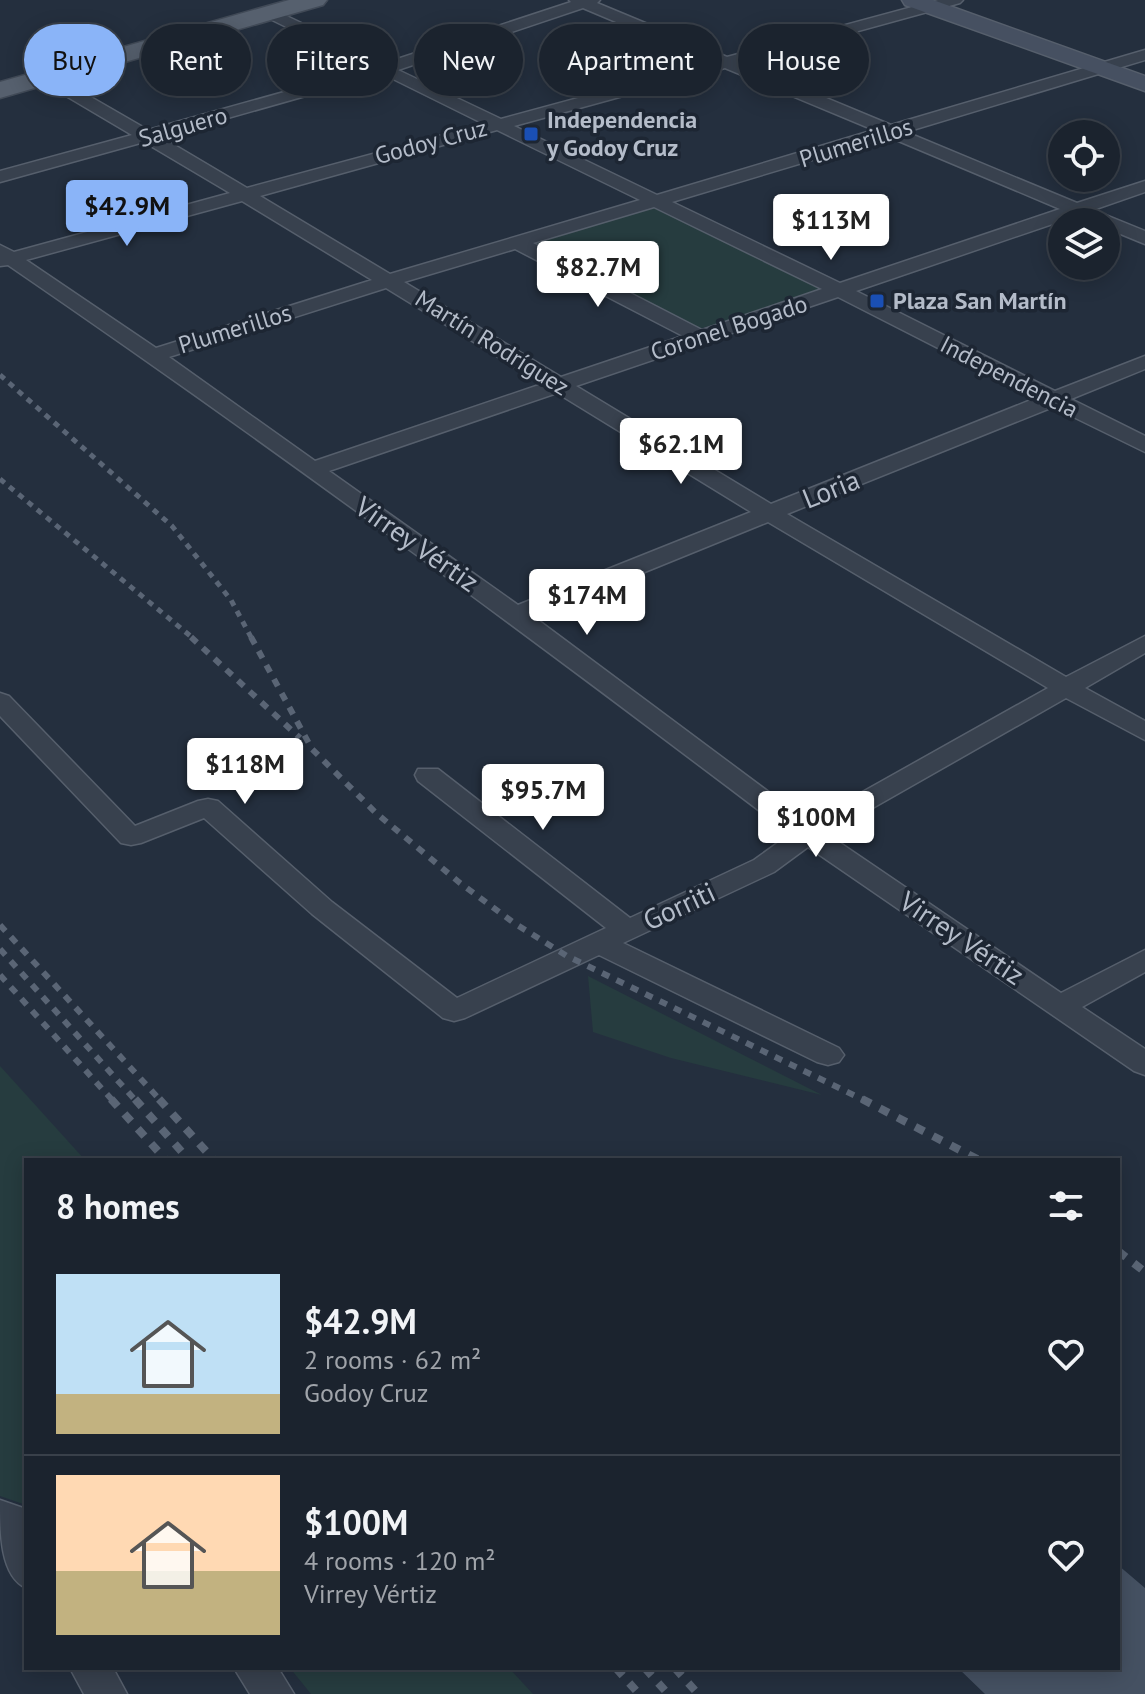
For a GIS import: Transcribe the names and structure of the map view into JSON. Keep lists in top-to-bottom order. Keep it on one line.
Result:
{"streets":{"street":["Salguero","Godoy Cruz","Plumerillos","Coronel Bogado","Martín Rodríguez","Independencia","Loria","Virrey Vértiz","Gorriti"]},"crossings":[["Salguero","Martín Rodríguez"],["Godoy Cruz","Martín Rodríguez"],["Godoy Cruz","Independencia"],["Godoy Cruz","Virrey Vértiz"],["Plumerillos","Martín Rodríguez"],["Plumerillos","Independencia"],["Plumerillos","Virrey Vértiz"],["Coronel Bogado","Martín Rodríguez"],["Coronel Bogado","Independencia"],["Coronel Bogado","Virrey Vértiz"],["Martín Rodríguez","Loria"],["Martín Rodríguez","Gorriti"],["Independencia","Loria"],["Loria","Virrey Vértiz"],["Virrey Vértiz","Gorriti"]],"places":{"transit":["Independencia y Godoy Cruz","Plaza San Martín"]},"page":{"chip":["Buy","Rent","Filters","New","Apartment","House"],"price":["$42.9M","$113M","$82.7M","$62.1M","$174M","$118M","$95.7M","$100M"],"heading":"8 homes","list":[{"name":"$42.9M","note":"2 rooms · 62 m² · Godoy Cruz"},{"name":"$100M","note":"4 rooms · 120 m² · Virrey Vértiz"}]}}
